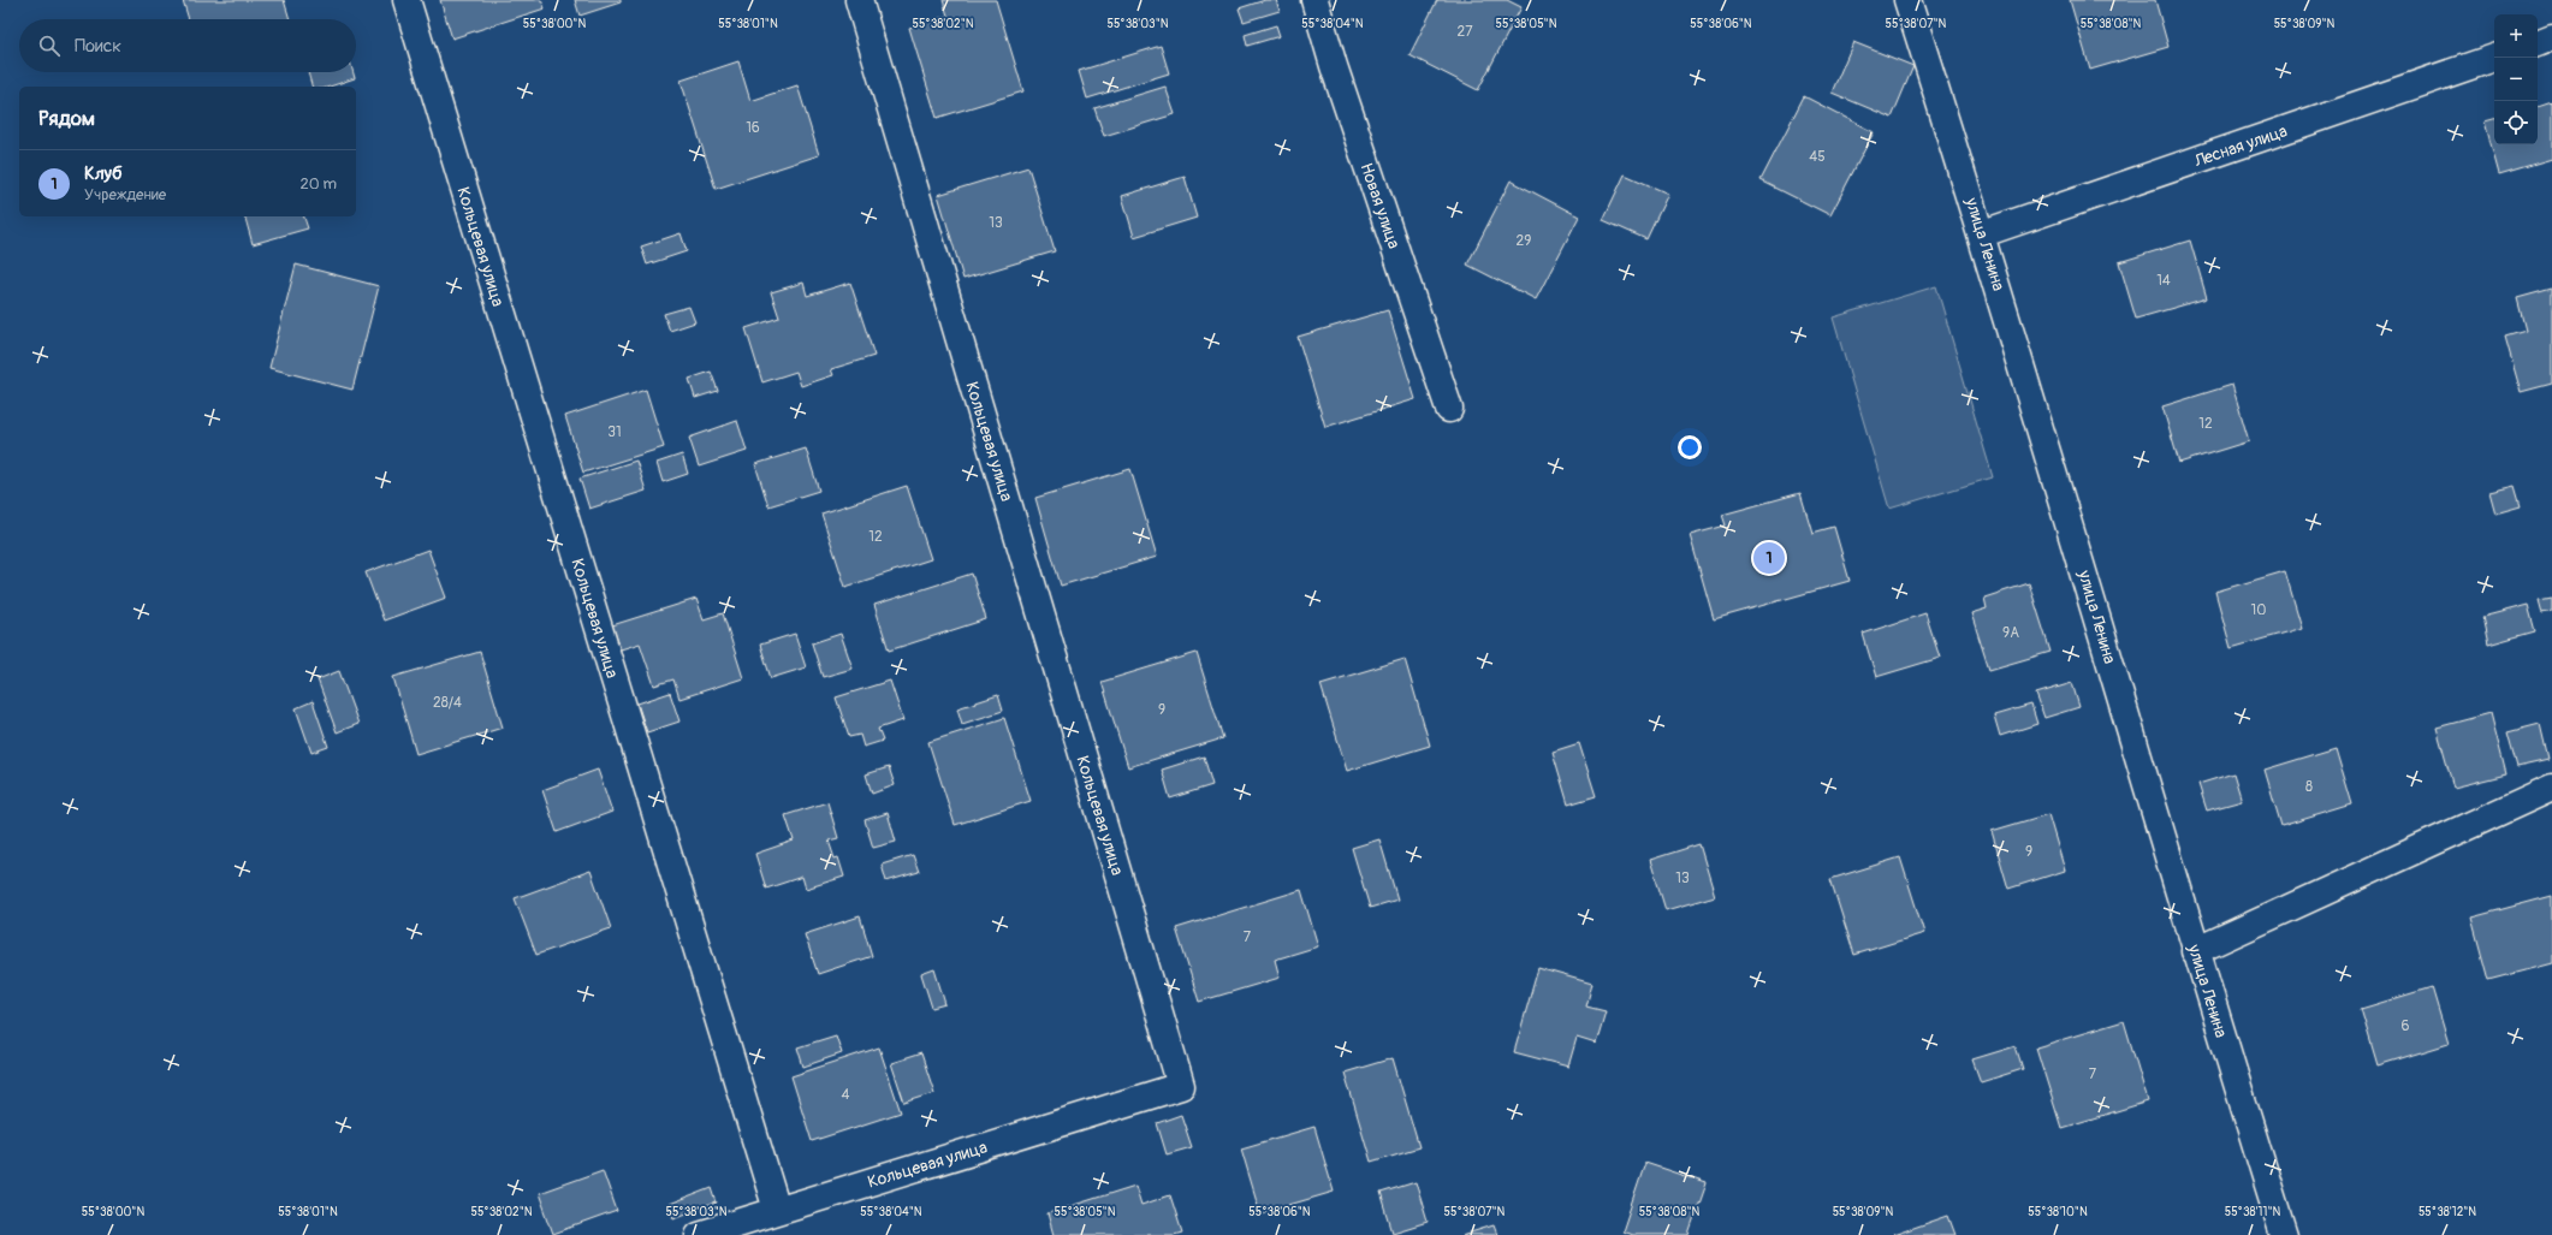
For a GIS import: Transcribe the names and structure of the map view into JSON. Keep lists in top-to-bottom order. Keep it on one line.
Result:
{"streets":{"street":["Лесная улица","Новая улица","улица Ленина","Кольцевая улица"]},"crossings":[["Лесная улица","улица Ленина"]],"house_numbers":["27","16","45","13","29","14","12","31","12","10","9А","28/4","9","8","9","13","7","6","7","4"],"page":{"map_buttons":["+","−"],"search":"Поиск","heading":"Рядом","list":[{"mark":"1","name":"Клуб","note":"Учреждение","value":"20 m"}],"pins":"1"},"coordinates":["55°38'00\"N","55°38'01\"N","55°38'02\"N","55°38'03\"N","55°38'04\"N","55°38'05\"N","55°38'06\"N","55°38'07\"N","55°38'08\"N","55°38'09\"N","55°38'10\"N","55°38'11\"N","55°38'12\"N"]}
